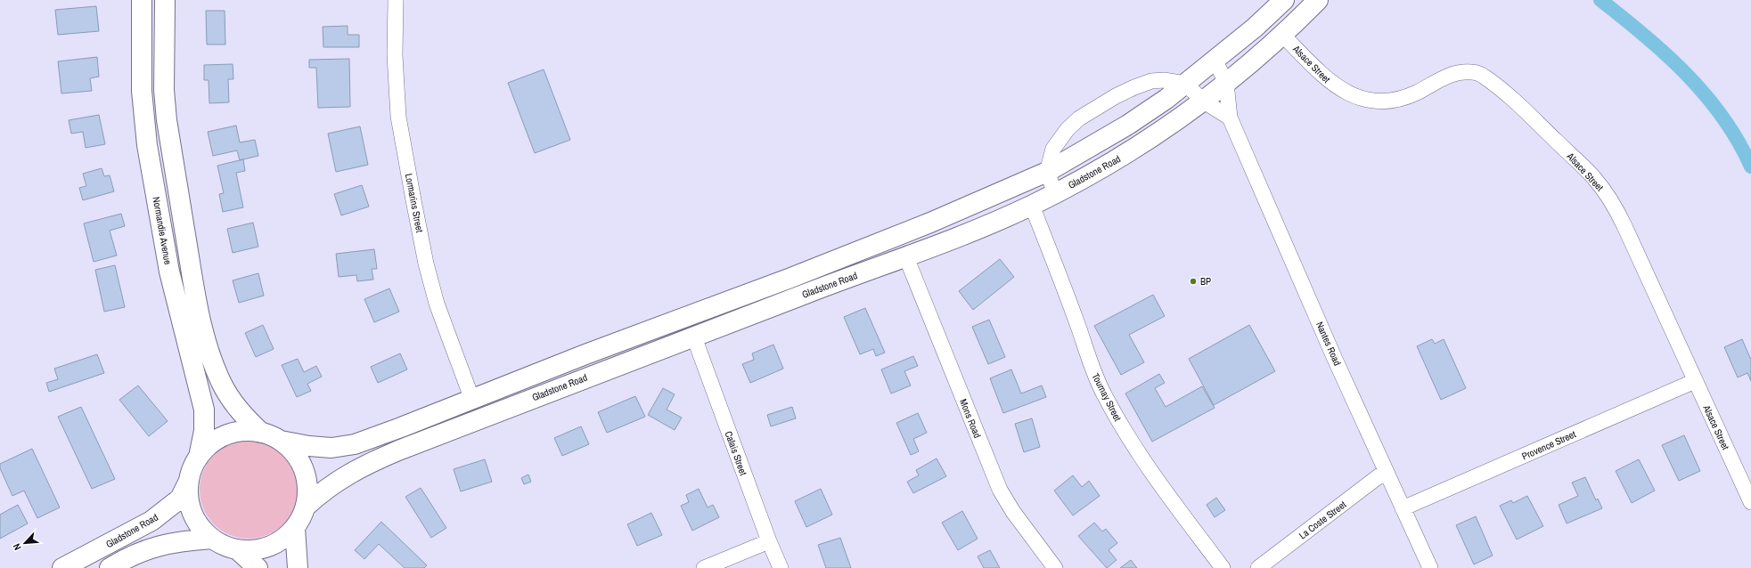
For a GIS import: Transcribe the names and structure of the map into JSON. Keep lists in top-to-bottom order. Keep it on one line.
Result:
{"streets":{"street":["Alsace Street","Gladstone Road","Lormarins Street","Normandie Avenue","Nantes Road","Tournay Street","Mons Road","Provence Street","Calais Street","La Coste Street"]},"crossings":[["Alsace Street","Gladstone Road"],["Alsace Street","Provence Street"],["Gladstone Road","Lormarins Street"],["Gladstone Road","Normandie Avenue"],["Gladstone Road","Nantes Road"],["Gladstone Road","Tournay Street"],["Gladstone Road","Mons Road"],["Gladstone Road","Calais Street"],["Nantes Road","Provence Street"],["Nantes Road","La Coste Street"]],"places":["BP"],"north":"bottom left"}
